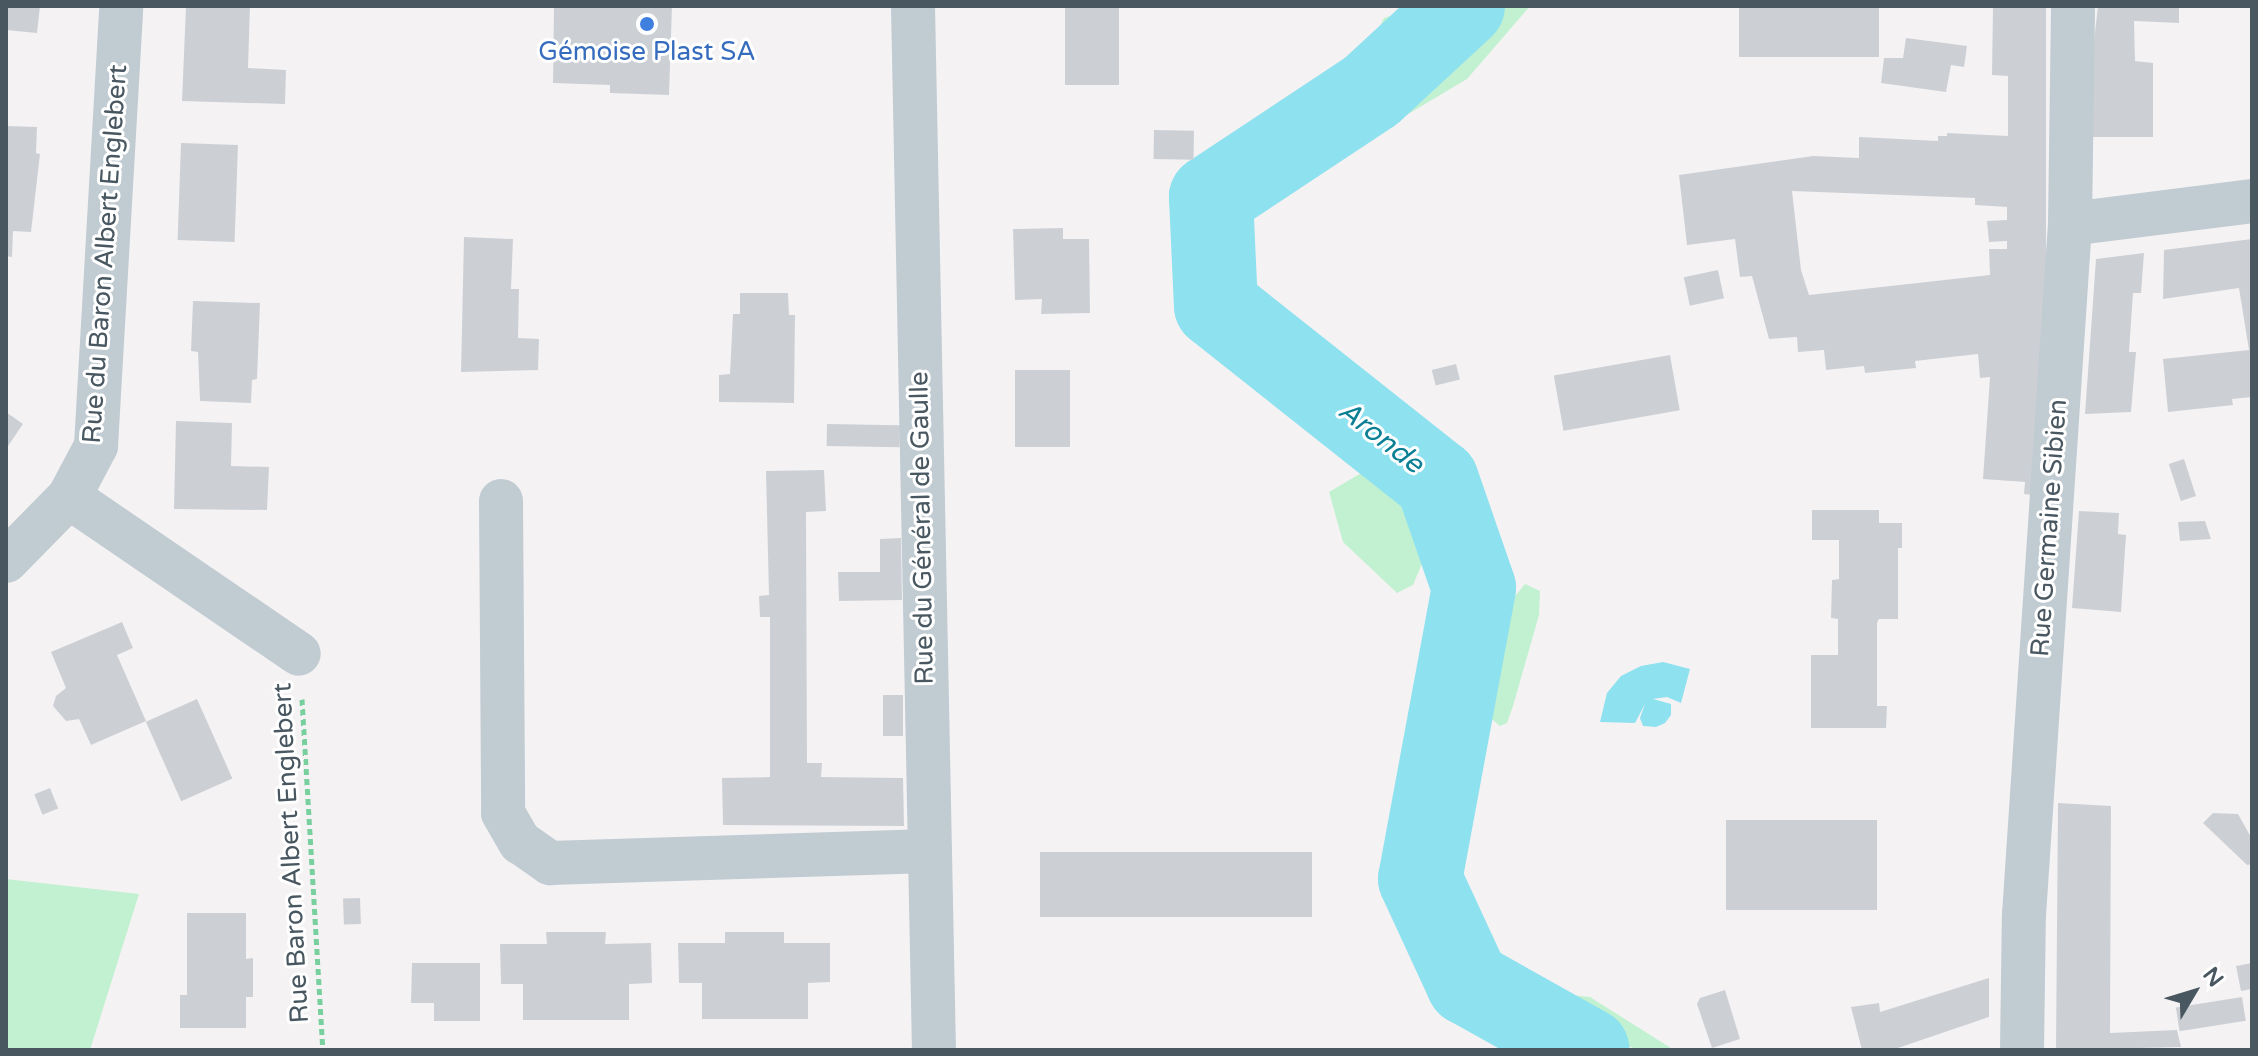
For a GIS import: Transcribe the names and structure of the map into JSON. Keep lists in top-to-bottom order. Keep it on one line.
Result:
{"streets":{"street":["Rue du Baron Albert Englebert","Rue du Général de Gaulle","Rue Germaine Sibien"],"path":["Rue Baron Albert Englebert"]},"water":["Aronde"],"places":["Gémoise Plast SA"],"north":"top right"}
